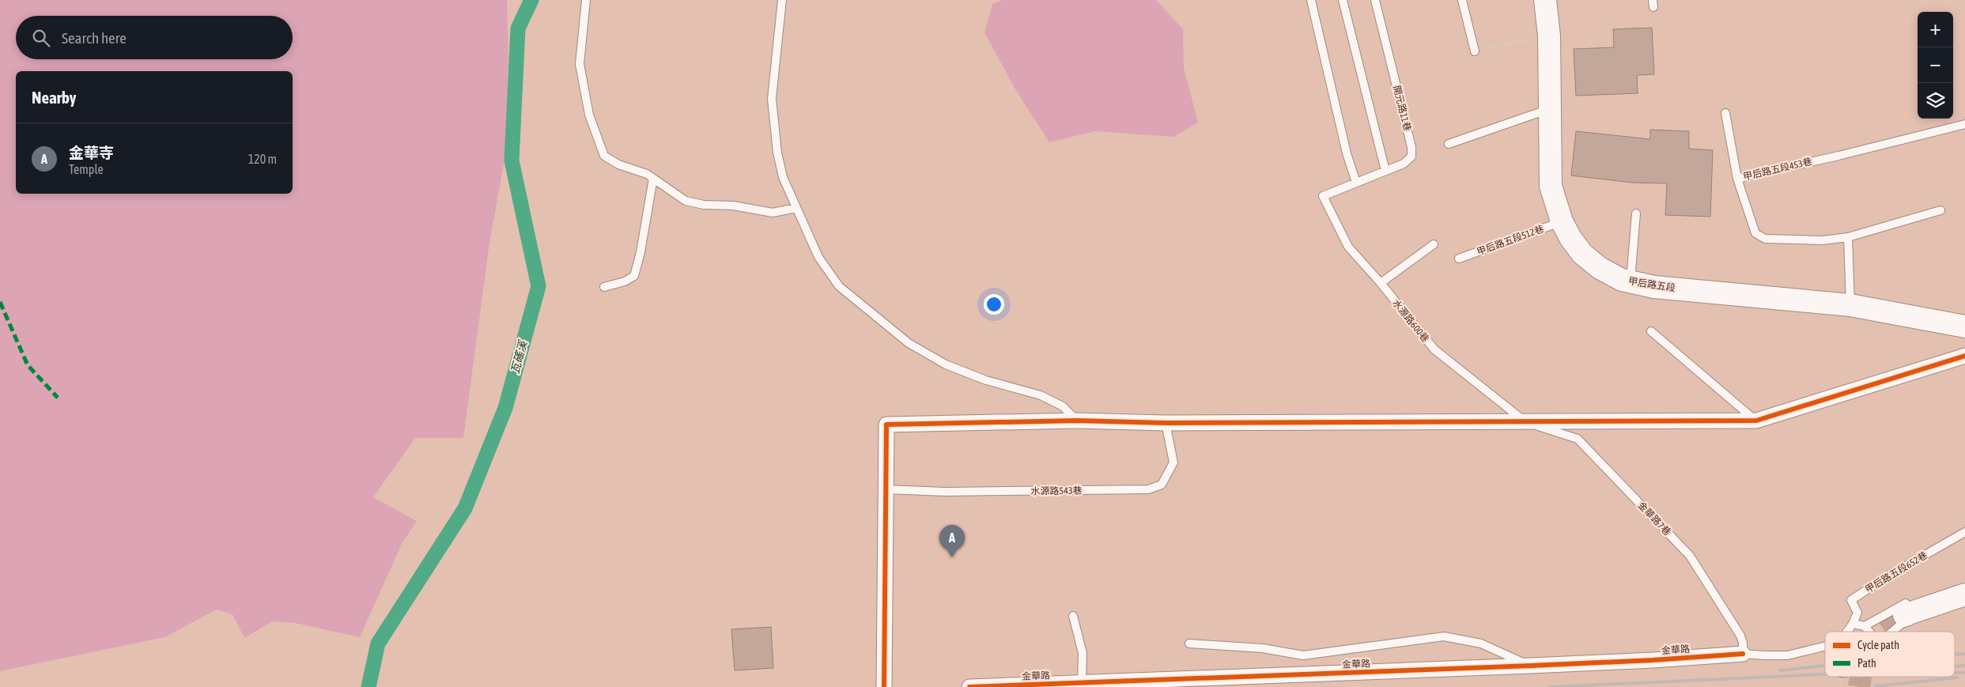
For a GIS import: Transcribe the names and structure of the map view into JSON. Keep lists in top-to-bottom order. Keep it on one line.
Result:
{"streets":{"main road":["甲后路五段"],"street":["金華路"],"lane":["開元路11巷","甲后路五段453巷","甲后路五段512巷","水源路600巷","水源路543巷","金華路7巷","甲后路五段652巷"]},"crossings":[["開元路11巷","水源路600巷"],["甲后路五段512巷","甲后路五段"],["水源路600巷","金華路7巷"],["金華路7巷","金華路"],["甲后路五段652巷","金華路"]],"water":["瓦磘溪"],"legend":["Cycle path","Path"],"page":{"map_buttons":["+","−"],"search":"Search here","heading":"Nearby","list":[{"mark":"A","name":"金華寺","note":"Temple","value":"120 m"}],"pins":"A"}}
